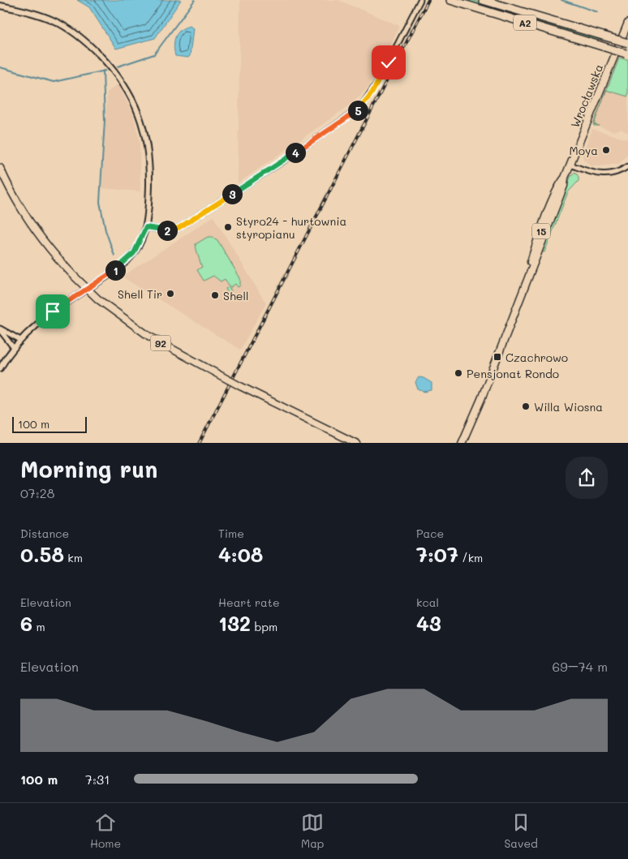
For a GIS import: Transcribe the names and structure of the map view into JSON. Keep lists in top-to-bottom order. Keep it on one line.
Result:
{"streets":{"highway":["A2"],"main road":["Wrocławska","15","92"]},"places":{"other":["Moya","Styro24 - hurtownia styropianu","Shell Tir","Shell","Pensjonat Rondo","Willa Wiosna"],"transit":["Czachrowo"]},"scale_bar":"100 m","page":{"pins":["5","4","3","2","1"],"scale":"100 m","heading":["Morning run","07:28"],"stats":[["Distance","0.58 km"],["Time","4:08"],["Pace","7:07 /km"],["Elevation","6 m"],["Heart rate","132 bpm"],["kcal","43"]],"chart":["Elevation","69–74 m"],"list":[{"name":"100 m","note":"7:31"}],"tabs":["Home","Map","Saved"]}}
